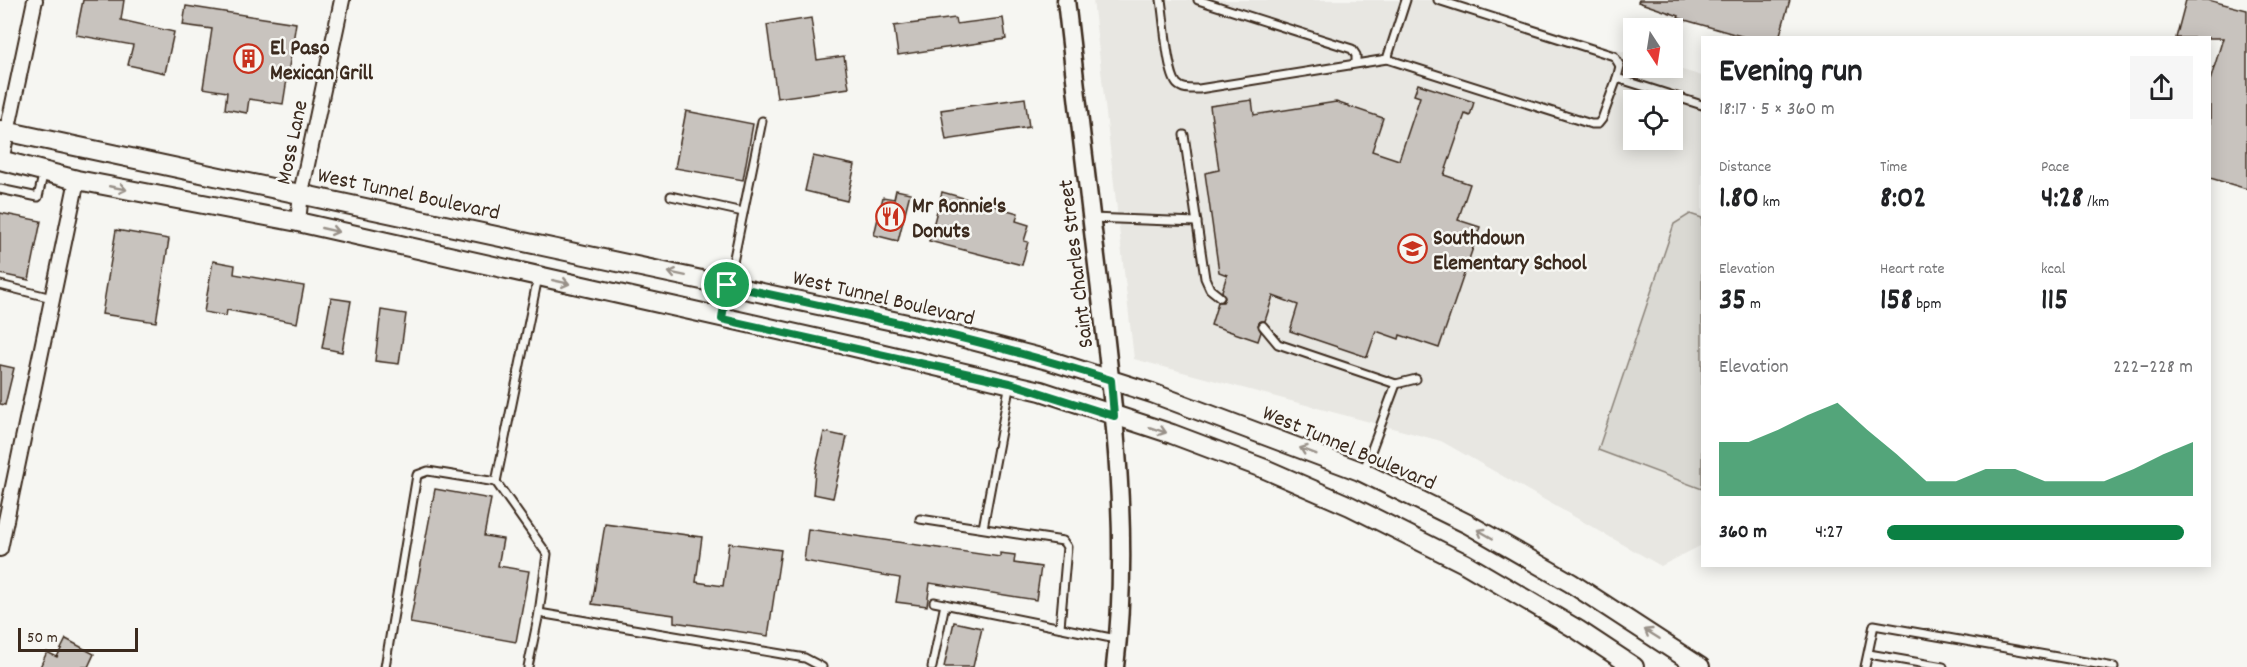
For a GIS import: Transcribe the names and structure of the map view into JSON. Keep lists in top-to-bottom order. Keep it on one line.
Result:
{"streets":{"main road":["West Tunnel Boulevard"],"street":["Moss Lane","Saint Charles Street"]},"crossings":[["Moss Lane","West Tunnel Boulevard"],["West Tunnel Boulevard","Saint Charles Street"]],"places":{"building":["El Paso Mexican Grill"],"restaurant":["Mr Ronnie's Donuts"],"school or university":["Southdown Elementary School"]},"scale_bar":"50 m","north":"bottom","page":{"heading":["Evening run","18:17 · 5 × 360 m"],"stats":[["Distance","1.80 km"],["Time","8:02"],["Pace","4:28 /km"],["Elevation","35 m"],["Heart rate","158 bpm"],["kcal","115"]],"chart":["Elevation","222–228 m"],"list":[{"name":"360 m","note":"4:27"}],"scale":"50 m"}}
